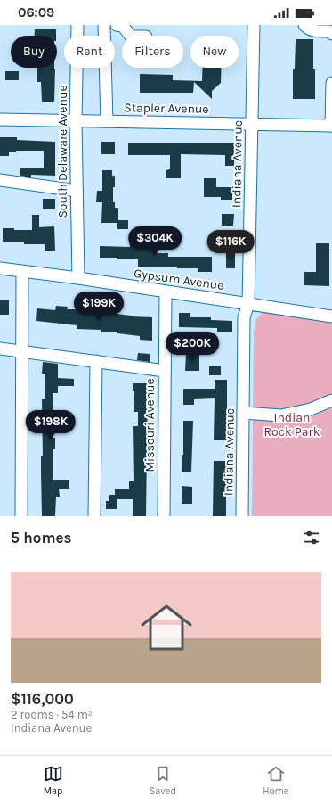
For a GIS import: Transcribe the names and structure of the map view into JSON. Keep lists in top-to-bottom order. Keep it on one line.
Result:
{"streets":{"street":["Stapler Avenue","South Delaware Avenue","Indiana Avenue","Gypsum Avenue","Missouri Avenue"]},"crossings":[["Stapler Avenue","South Delaware Avenue"],["Stapler Avenue","Indiana Avenue"],["South Delaware Avenue","Gypsum Avenue"],["Indiana Avenue","Gypsum Avenue"],["Gypsum Avenue","Missouri Avenue"]],"parks":["Indian Rock Park"],"page":{"status":"06:09","chip":["Buy","Rent","Filters","New"],"price":["$304K","$116K","$199K","$200K","$198K"],"heading":"5 homes","list":[{"name":"$116,000","note":"2 rooms · 54 m² · Indiana Avenue"}],"tabs":["Map","Saved","Home"]}}
